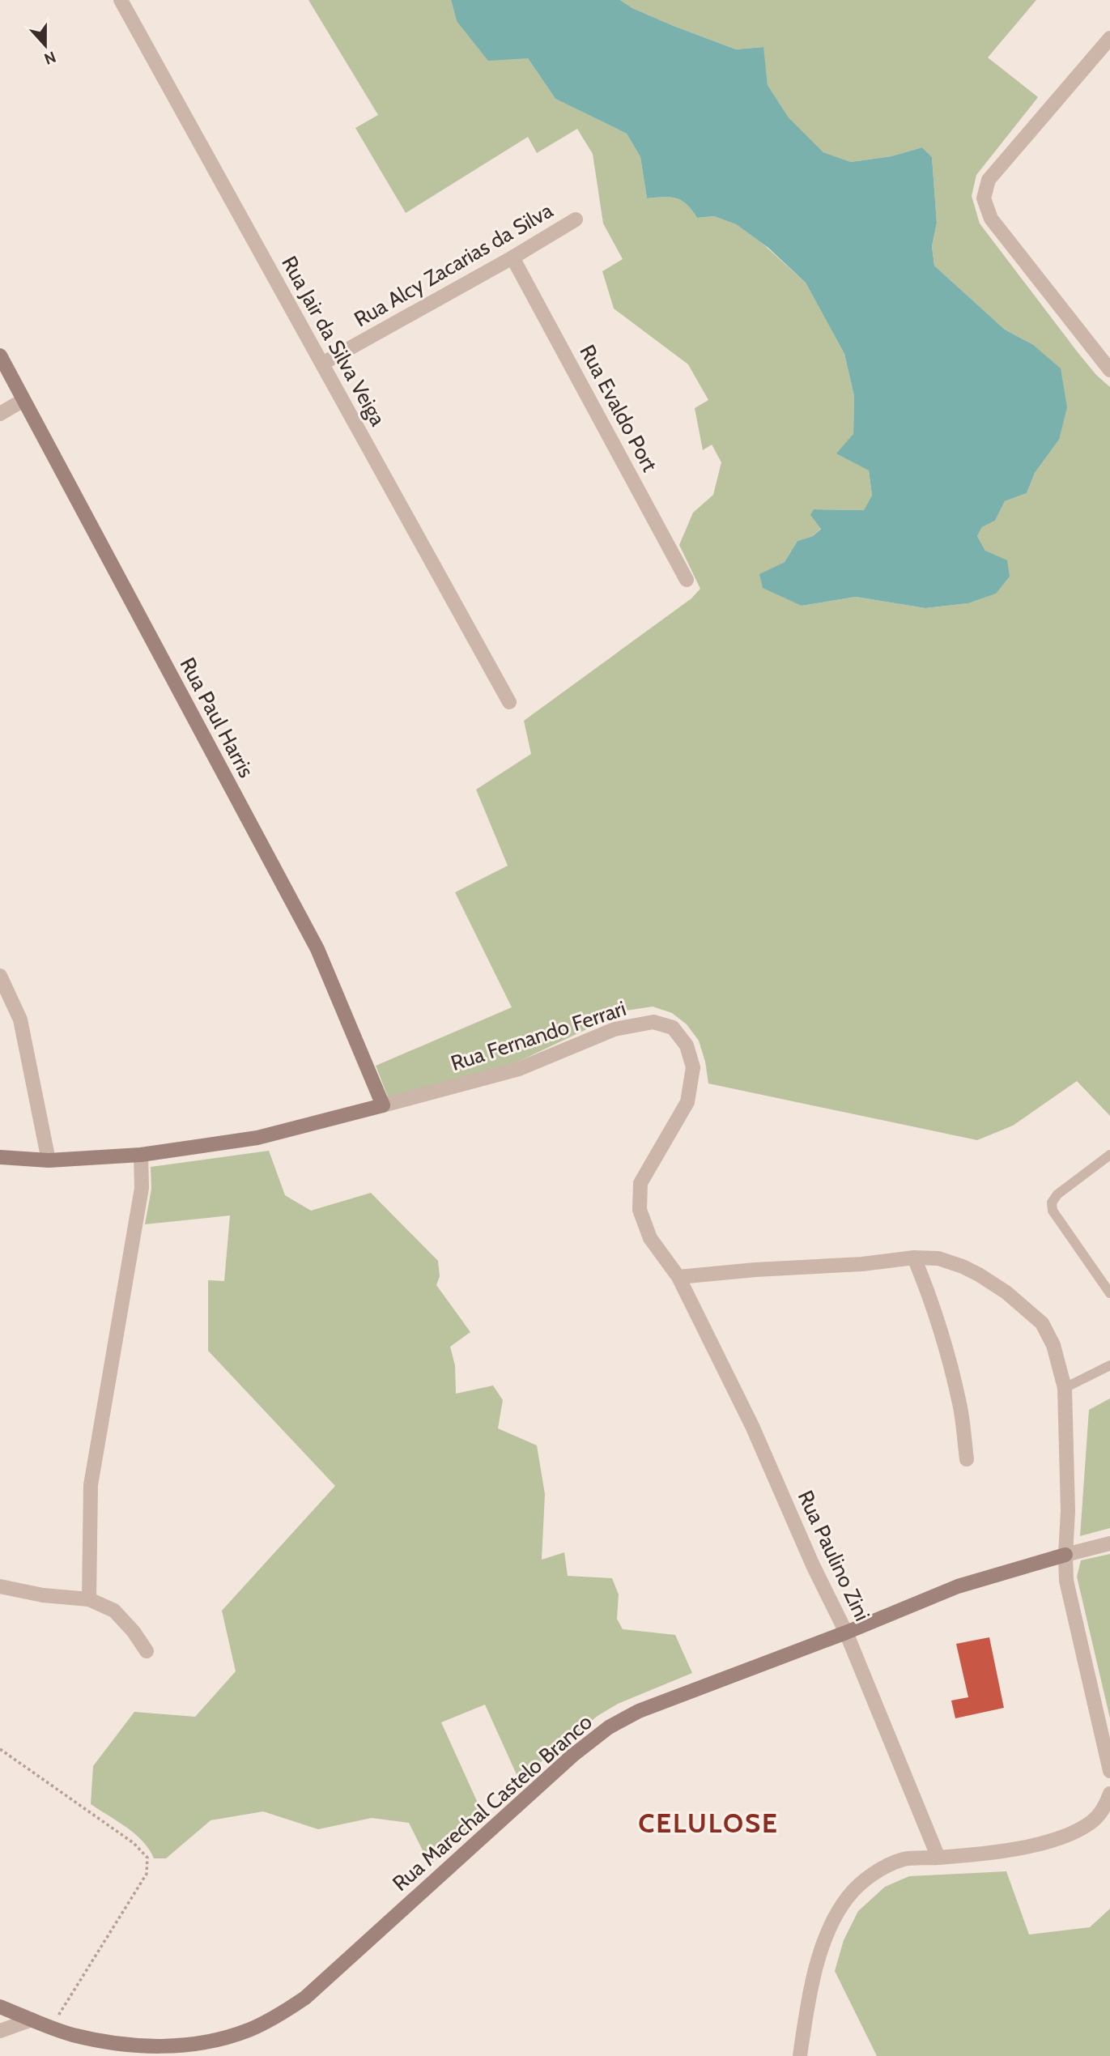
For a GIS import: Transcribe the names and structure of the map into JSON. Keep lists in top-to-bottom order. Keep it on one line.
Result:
{"streets":{"street":["Rua Alcy Zacarias da Silva","Rua Jair da Silva Veiga","Rua Evaldo Port","Rua Paul Harris","Rua Fernando Ferrari","Rua Paulino Zini","Rua Marechal Castelo Branco"]},"crossings":[["Rua Alcy Zacarias da Silva","Rua Jair da Silva Veiga"],["Rua Alcy Zacarias da Silva","Rua Evaldo Port"],["Rua Paul Harris","Rua Fernando Ferrari"],["Rua Fernando Ferrari","Rua Paulino Zini"],["Rua Paulino Zini","Rua Marechal Castelo Branco"]],"districts":["CELULOSE"],"north":"bottom"}
